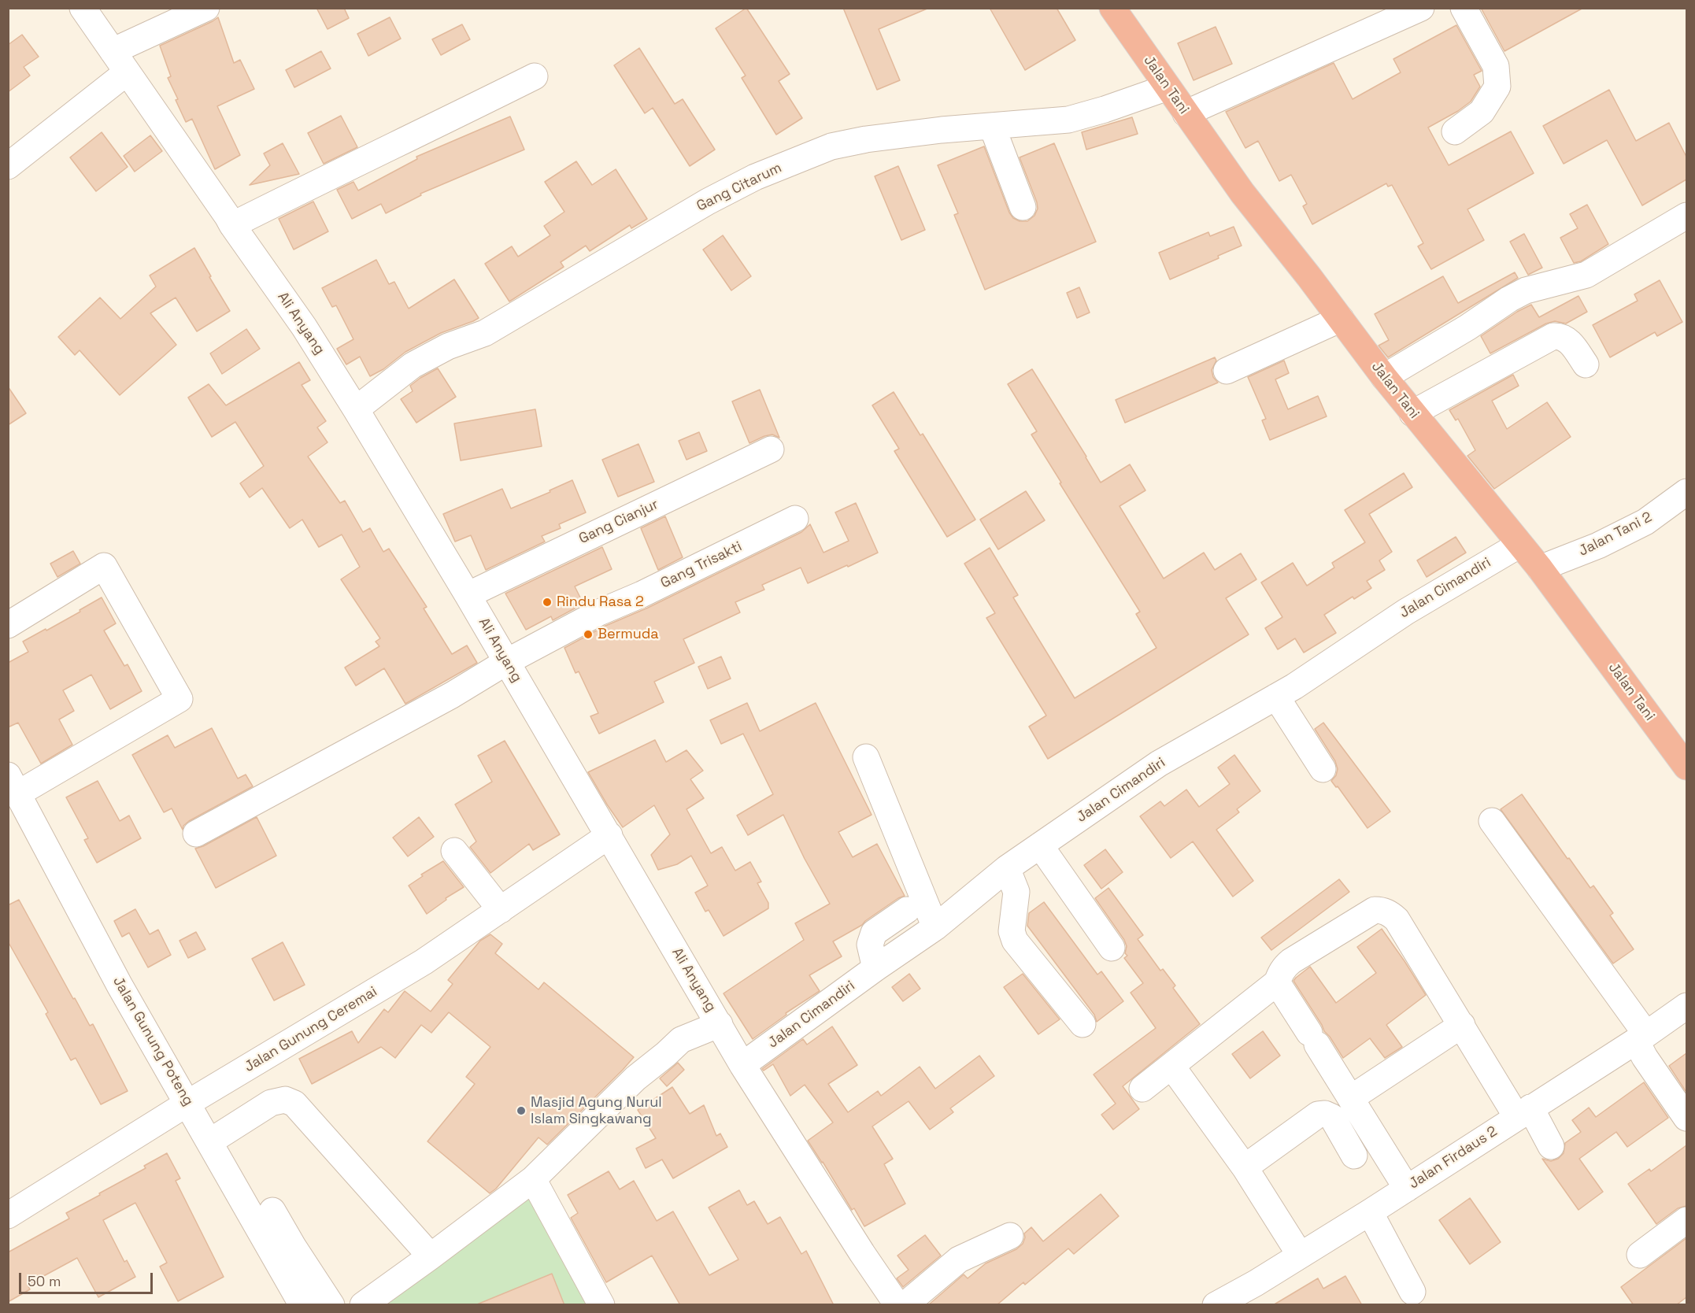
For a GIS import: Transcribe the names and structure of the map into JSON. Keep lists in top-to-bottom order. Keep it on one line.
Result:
{"streets":{"highway":["Jalan Tani"],"street":["Gang Citarum","Ali Anyang","Gang Cianjur","Jalan Tani 2","Gang Trisakti","Jalan Cimandiri","Jalan Gunung Ceremai","Jalan Gunung Poteng","Jalan Firdaus 2"]},"crossings":[["Jalan Tani","Gang Citarum"],["Jalan Tani","Jalan Tani 2"],["Jalan Tani","Jalan Cimandiri"],["Gang Citarum","Ali Anyang"],["Ali Anyang","Gang Cianjur"],["Ali Anyang","Gang Trisakti"],["Ali Anyang","Jalan Cimandiri"],["Ali Anyang","Jalan Gunung Ceremai"],["Jalan Gunung Ceremai","Jalan Gunung Poteng"]],"places":["Rindu Rasa 2","Bermuda","Masjid Agung Nurul Islam Singkawang"],"scale_bar":"50 m"}
